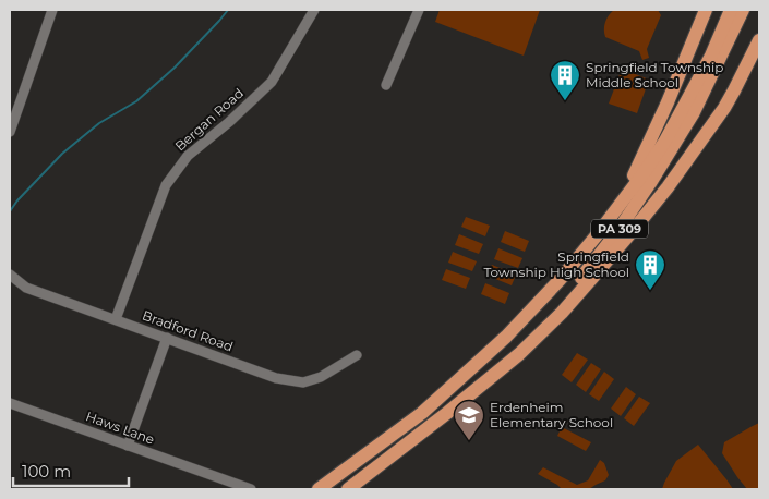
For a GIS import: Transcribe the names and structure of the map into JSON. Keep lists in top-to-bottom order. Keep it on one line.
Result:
{"streets":{"highway":["PA 309"],"street":["Bergan Road","Bradford Road","Haws Lane"]},"crossings":[["Bergan Road","Bradford Road"]],"places":{"building":["Springfield Township Middle School","Springfield Township High School"],"school or university":["Erdenheim Elementary School"]},"scale_bar":"100 m"}
